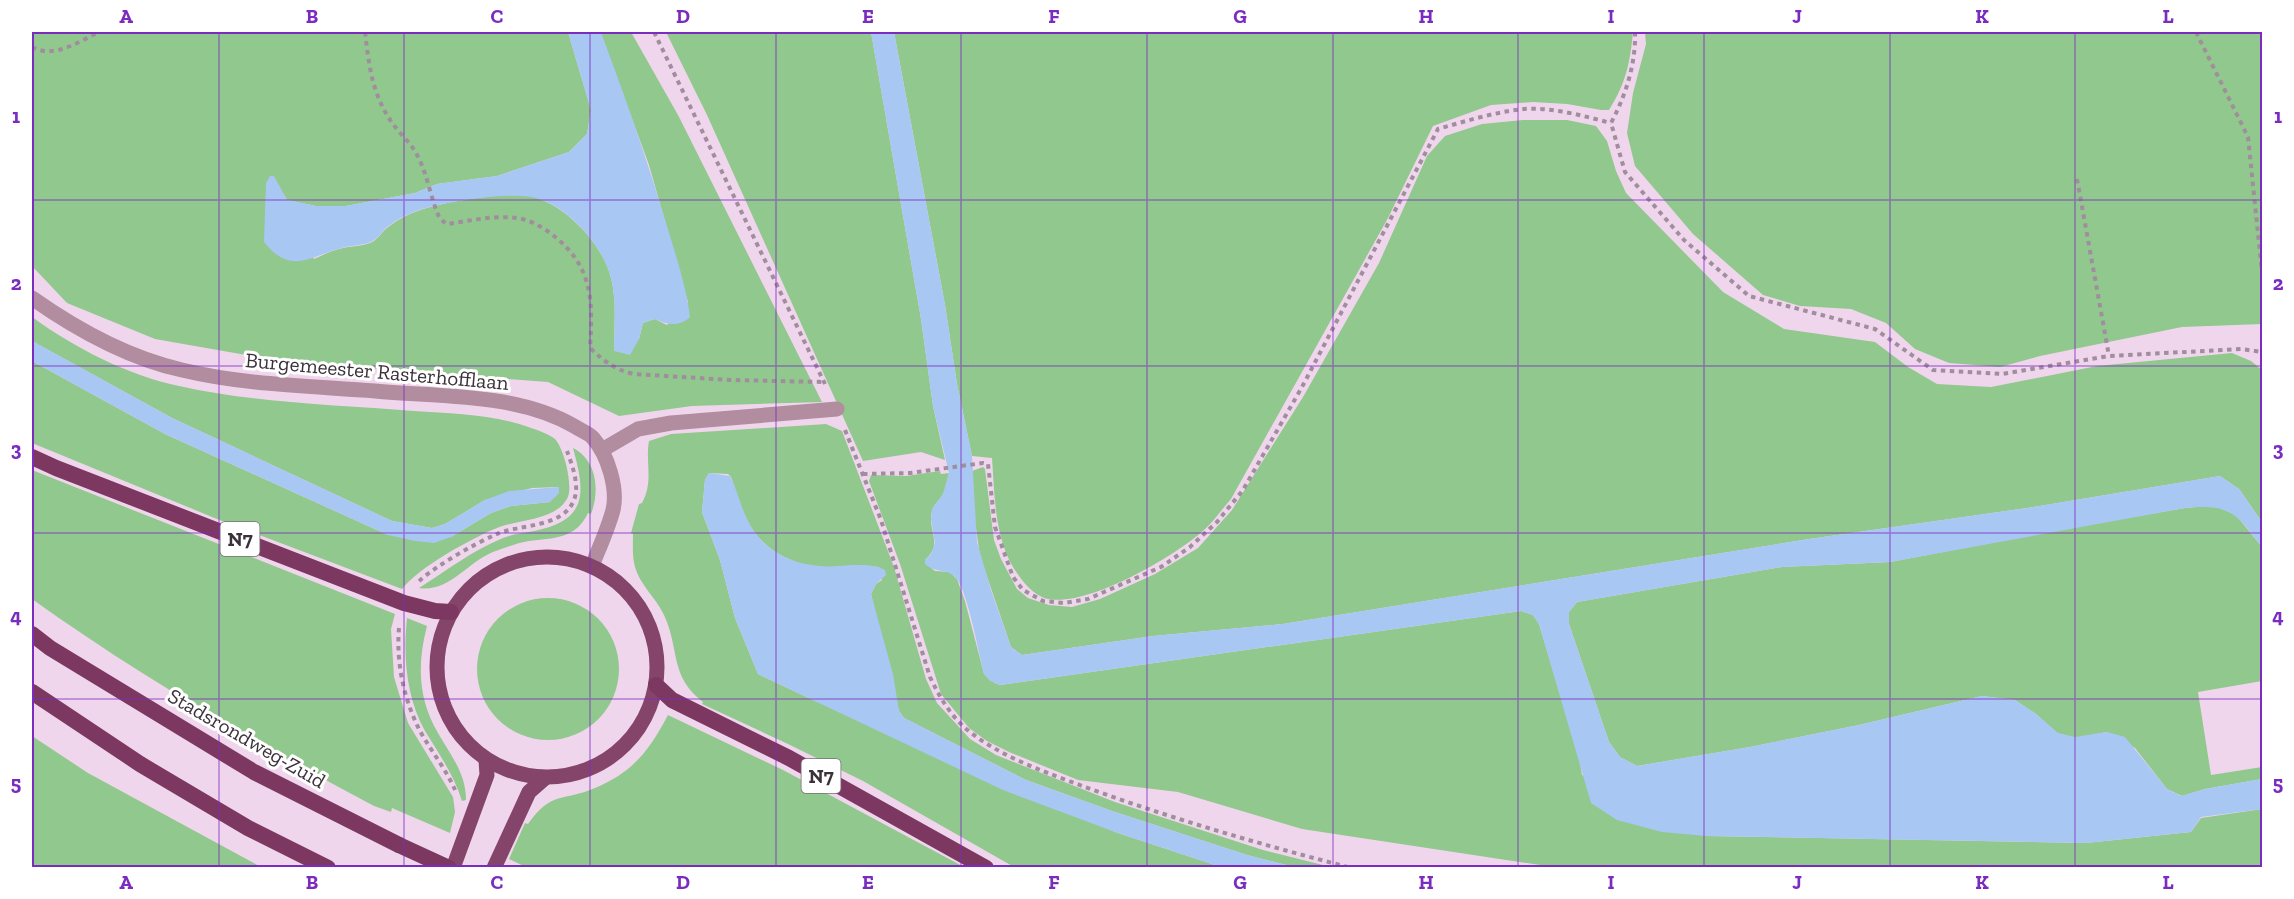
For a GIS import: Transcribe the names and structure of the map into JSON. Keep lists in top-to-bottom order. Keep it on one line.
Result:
{"streets":{"highway":["N7","Stadsrondweg-Zuid"],"street":["Burgemeester Rasterhofflaan"]},"grid":{"columns":["A","B","C","D","E","F","G","H","I","J","K","L"],"rows":["1","2","3","4","5"]}}
